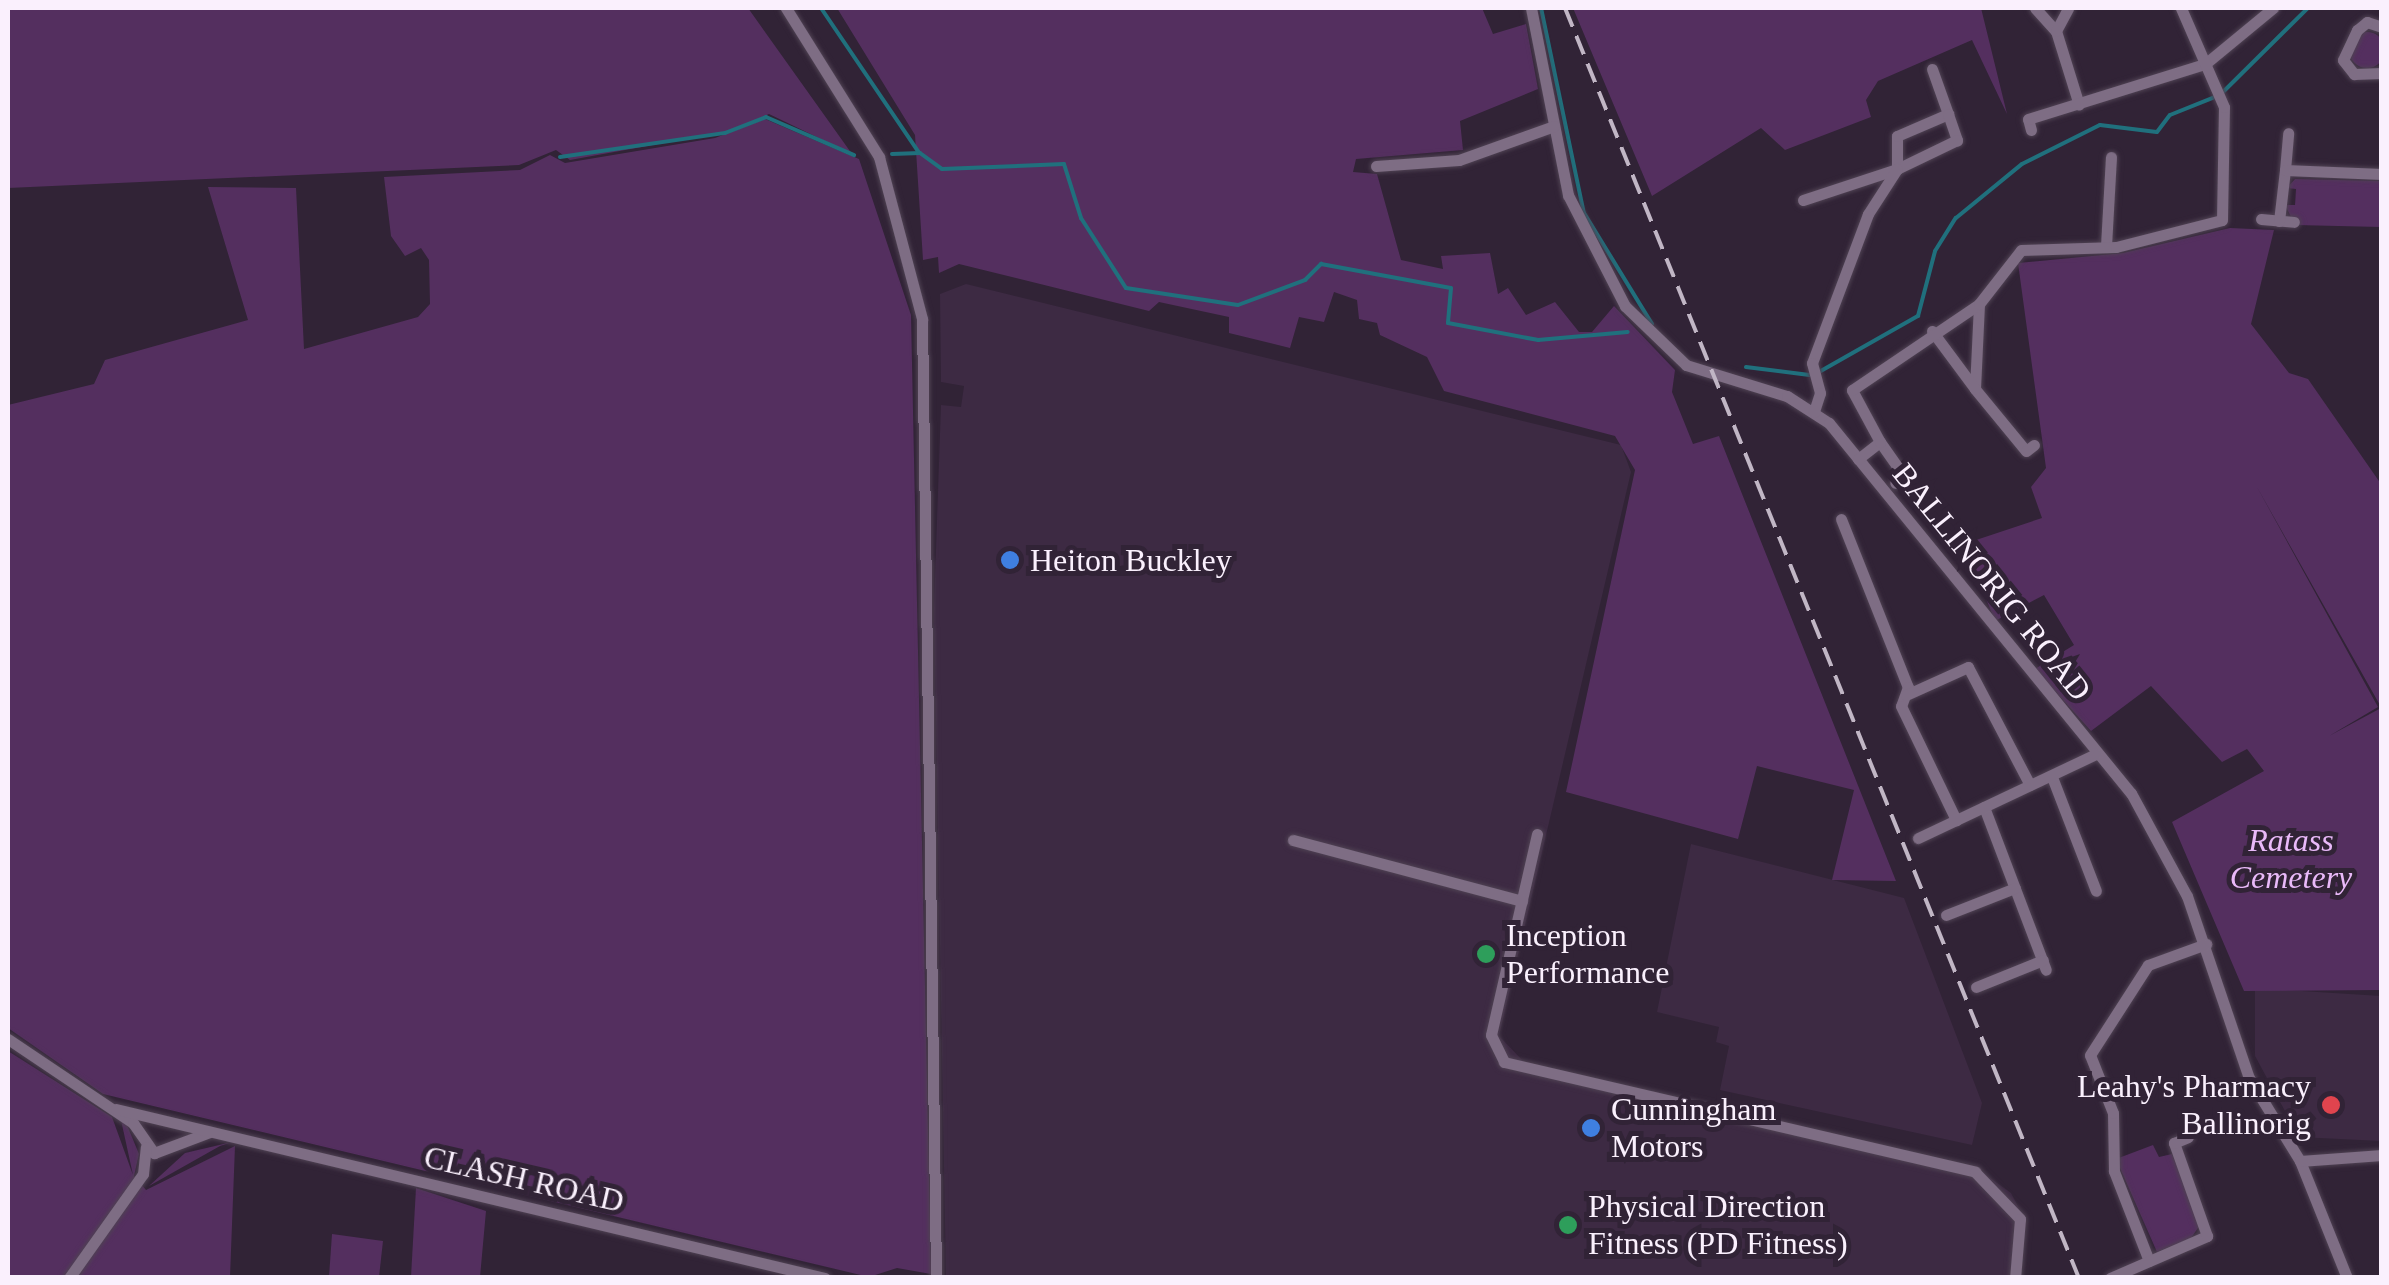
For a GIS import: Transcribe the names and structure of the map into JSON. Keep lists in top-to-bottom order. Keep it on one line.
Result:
{"streets":{"street":["BALLINORIG ROAD","CLASH ROAD"]},"parks":["Ratass Cemetery"],"places":["Heiton Buckley","Inception Performance","Leahy's Pharmacy Ballinorig","Cunningham Motors","Physical Direction Fitness (PD Fitness)"]}
